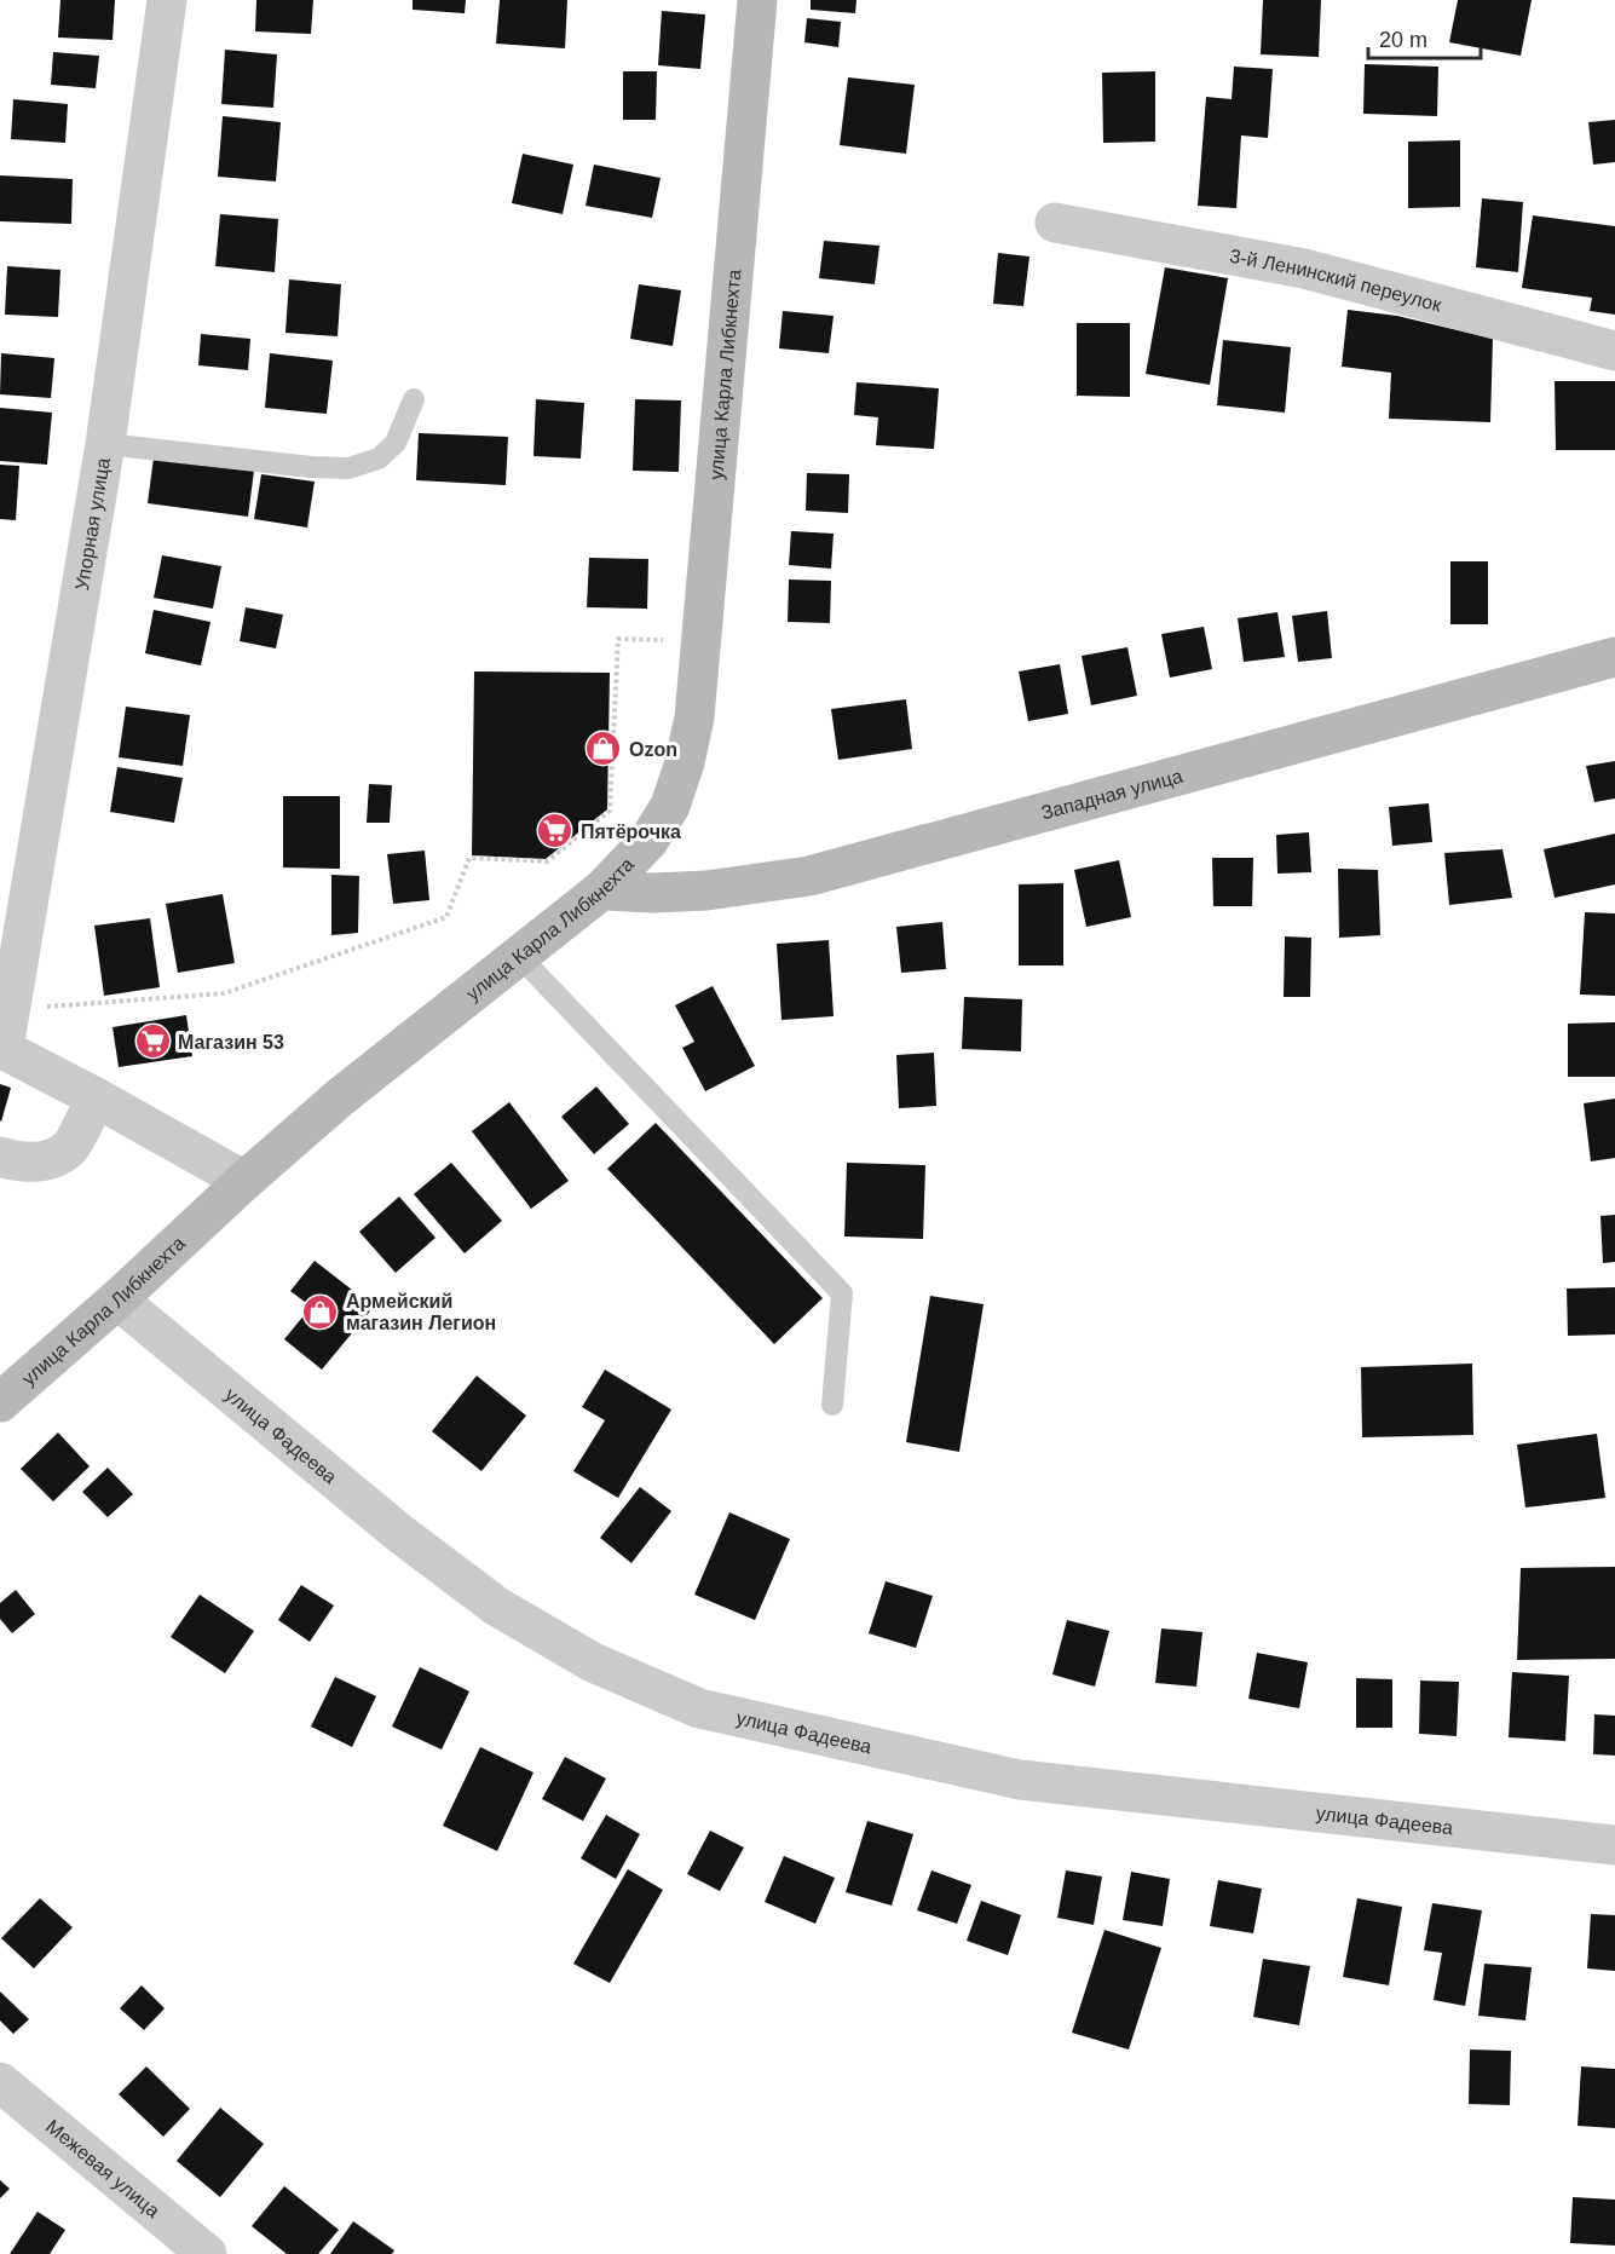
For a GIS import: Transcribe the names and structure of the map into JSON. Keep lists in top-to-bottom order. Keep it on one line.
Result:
{"streets":{"main road":["улица Карла Либкнехта","Западная улица"],"street":["3-й Ленинский переулок","Упорная улица","улица Фадеева","Межевая улица"]},"crossings":[["улица Карла Либкнехта","Западная улица"],["улица Карла Либкнехта","улица Фадеева"]],"places":{"shop":["Ozon","Армейский магазин Легион"],"supermarket":["Пятёрочка","Магазин 53"]},"scale_bar":"20 m"}
